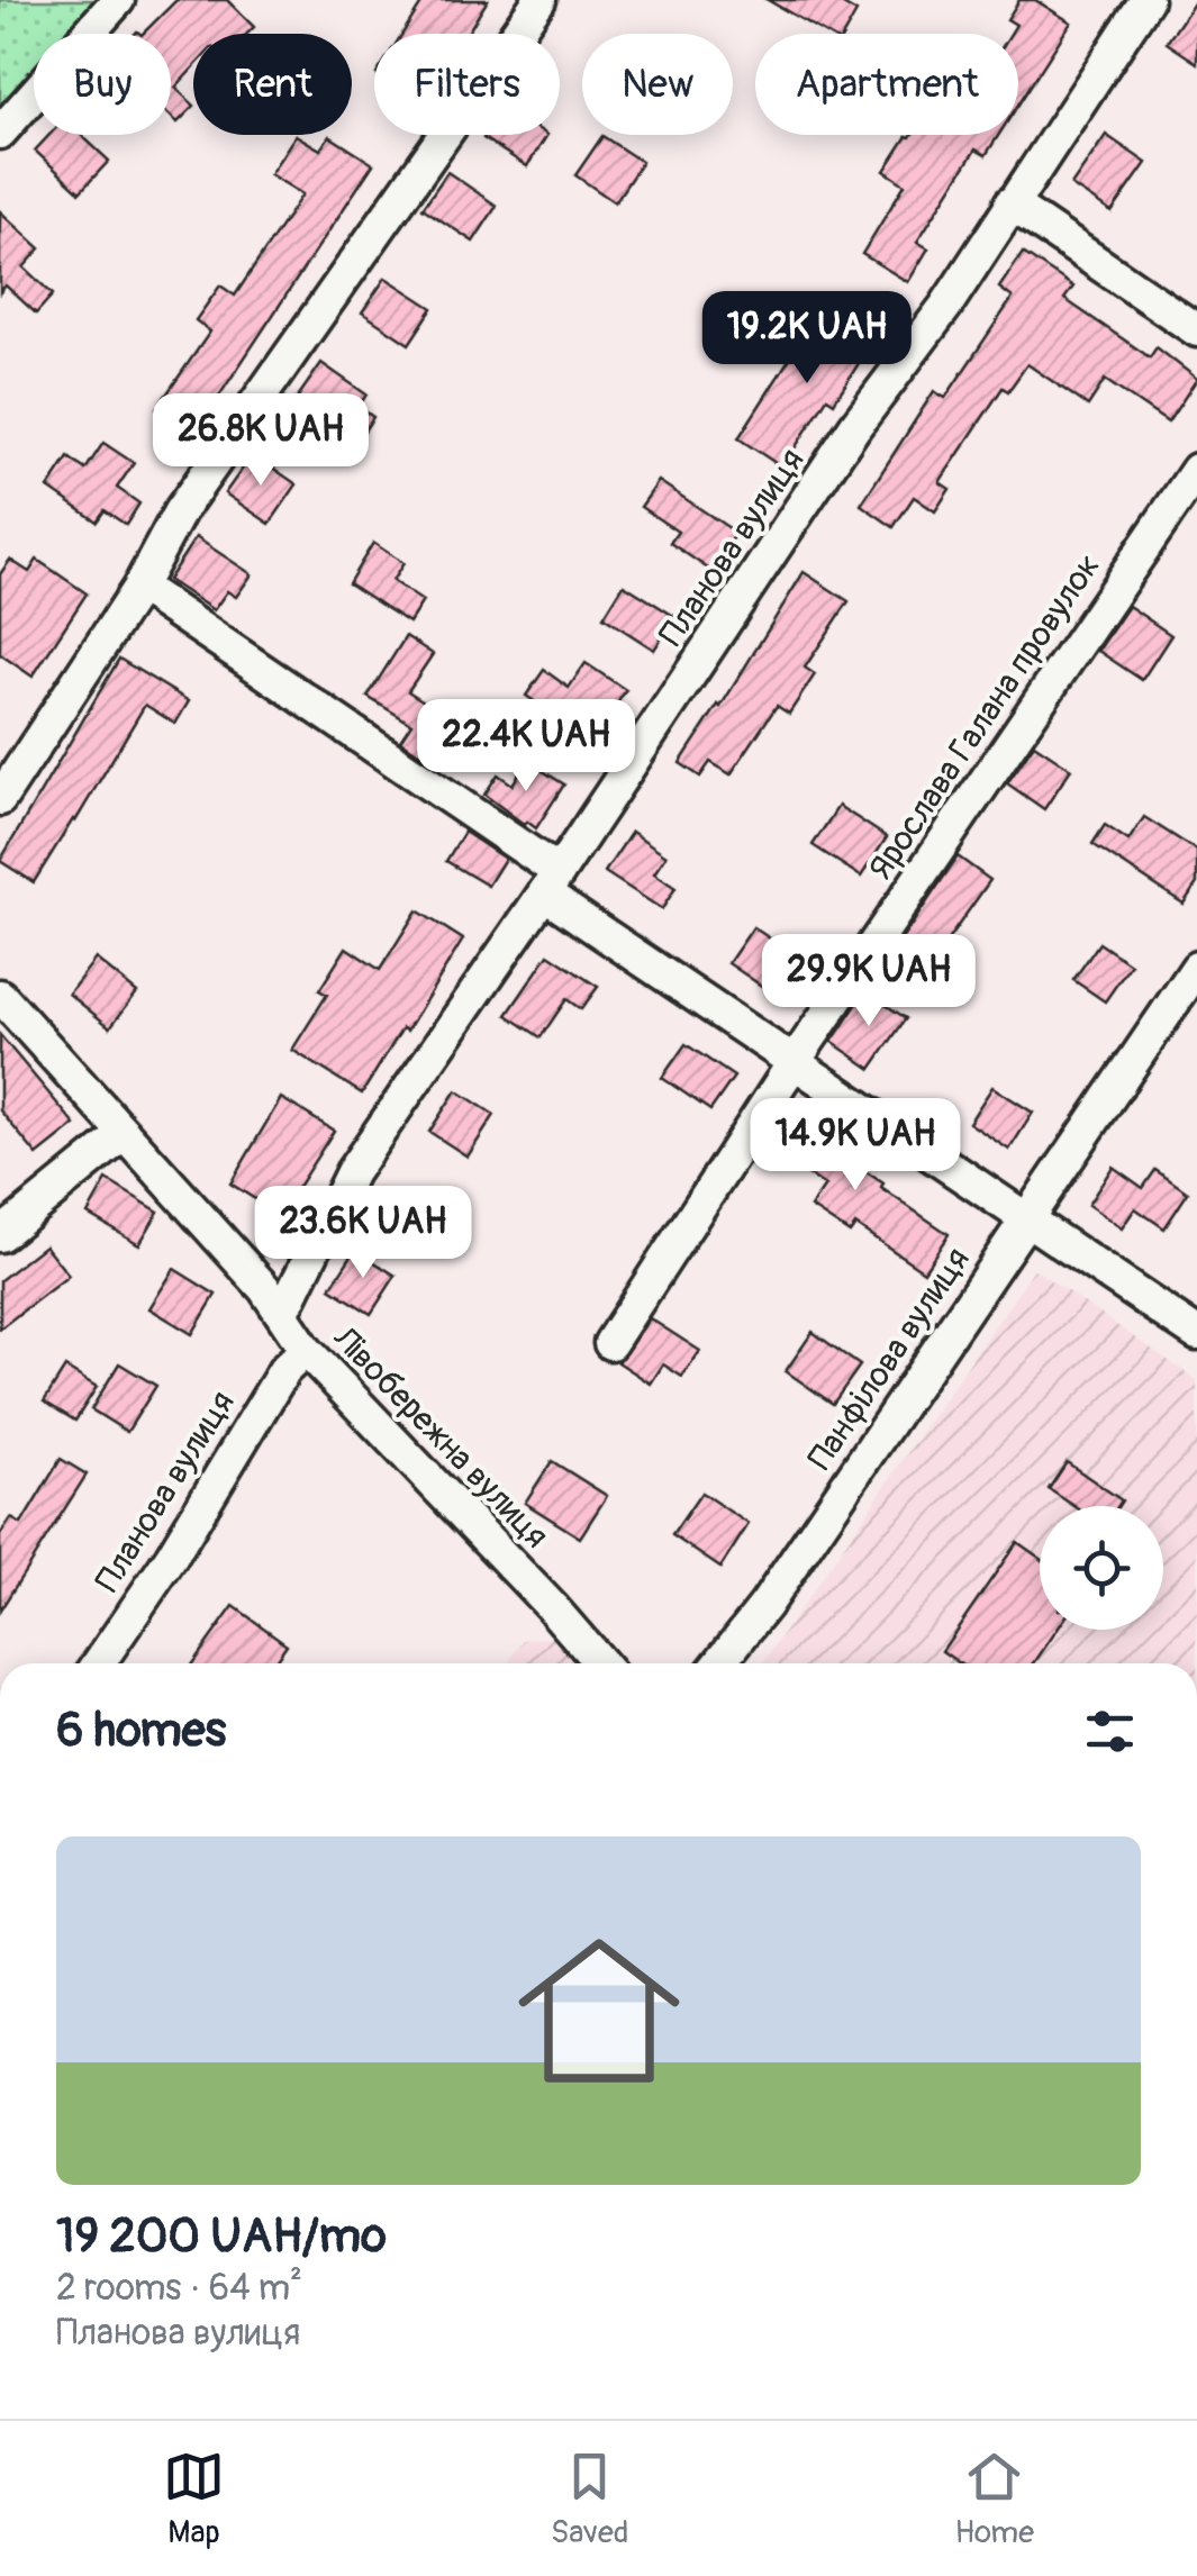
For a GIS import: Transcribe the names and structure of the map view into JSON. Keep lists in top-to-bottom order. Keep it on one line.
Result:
{"streets":{"street":["Планова вулиця","Ярослава Галана провулок","Панфілова вулиця","Лівобережна вулиця"]},"crossings":[["Планова вулиця","Лівобережна вулиця"]],"page":{"chip":["Buy","Rent","Filters","New","Apartment"],"price":["19.2K UAH","26.8K UAH","22.4K UAH","29.9K UAH","14.9K UAH","23.6K UAH"],"heading":"6 homes","list":[{"name":"19 200 UAH/mo","note":"2 rooms · 64 m² · Планова вулиця"}],"tabs":["Map","Saved","Home"]}}
